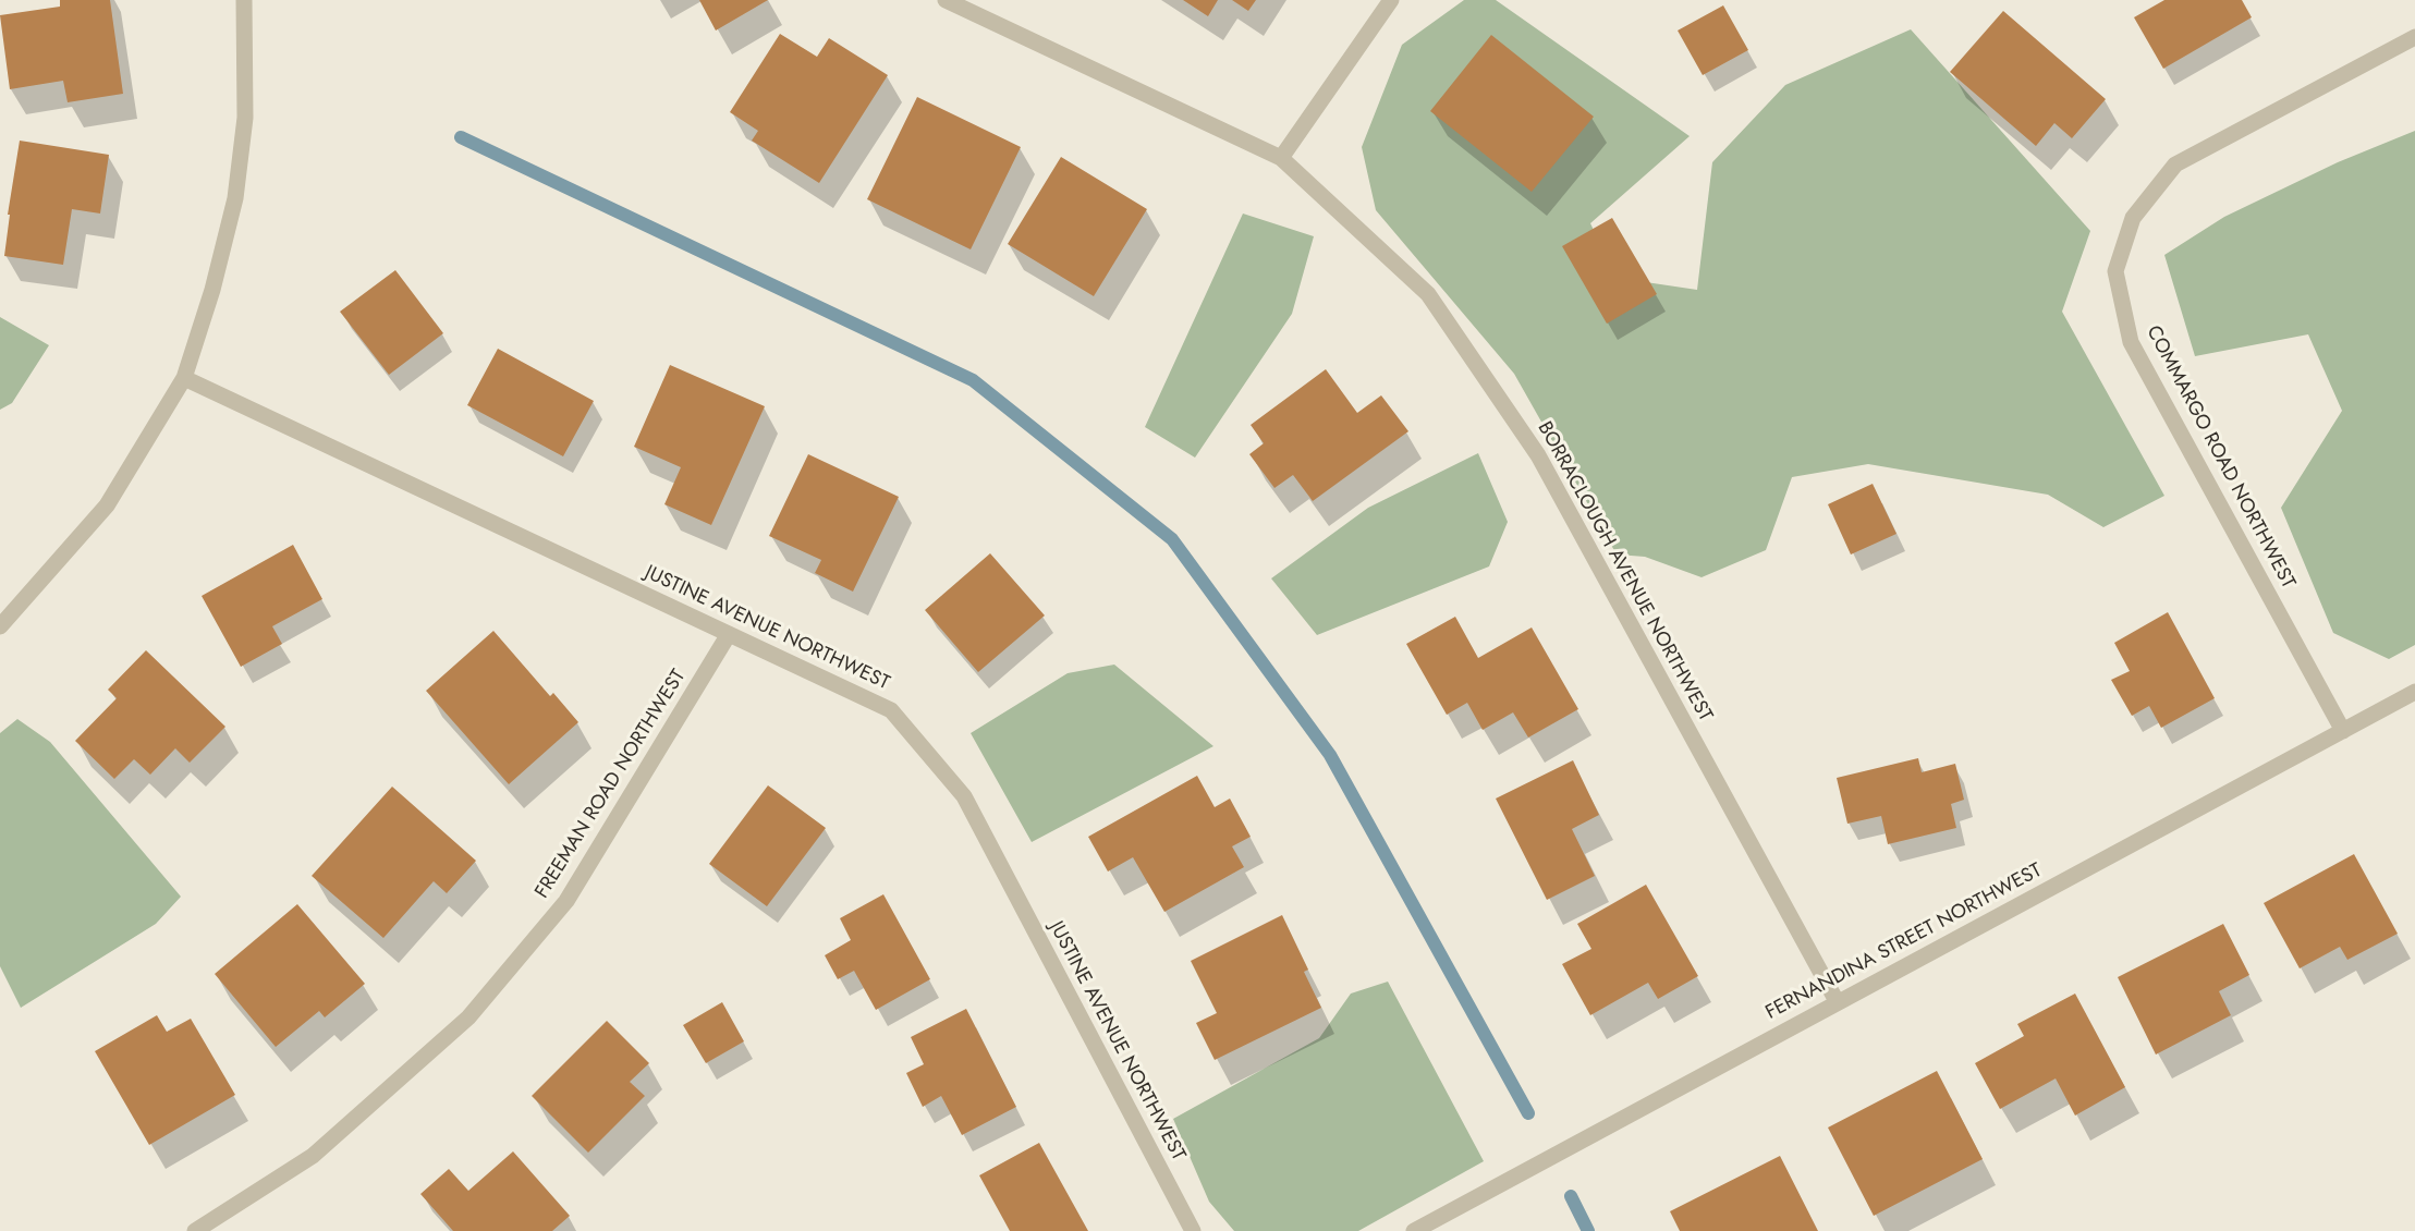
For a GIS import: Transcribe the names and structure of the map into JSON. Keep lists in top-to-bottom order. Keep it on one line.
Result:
{"streets":{"street":["COMMARGO ROAD NORTHWEST","BORRACLOUGH AVENUE NORTHWEST","JUSTINE AVENUE NORTHWEST","FREEMAN ROAD NORTHWEST","FERNANDINA STREET NORTHWEST"]},"crossings":[["COMMARGO ROAD NORTHWEST","FERNANDINA STREET NORTHWEST"],["BORRACLOUGH AVENUE NORTHWEST","FERNANDINA STREET NORTHWEST"],["JUSTINE AVENUE NORTHWEST","FREEMAN ROAD NORTHWEST"]]}
